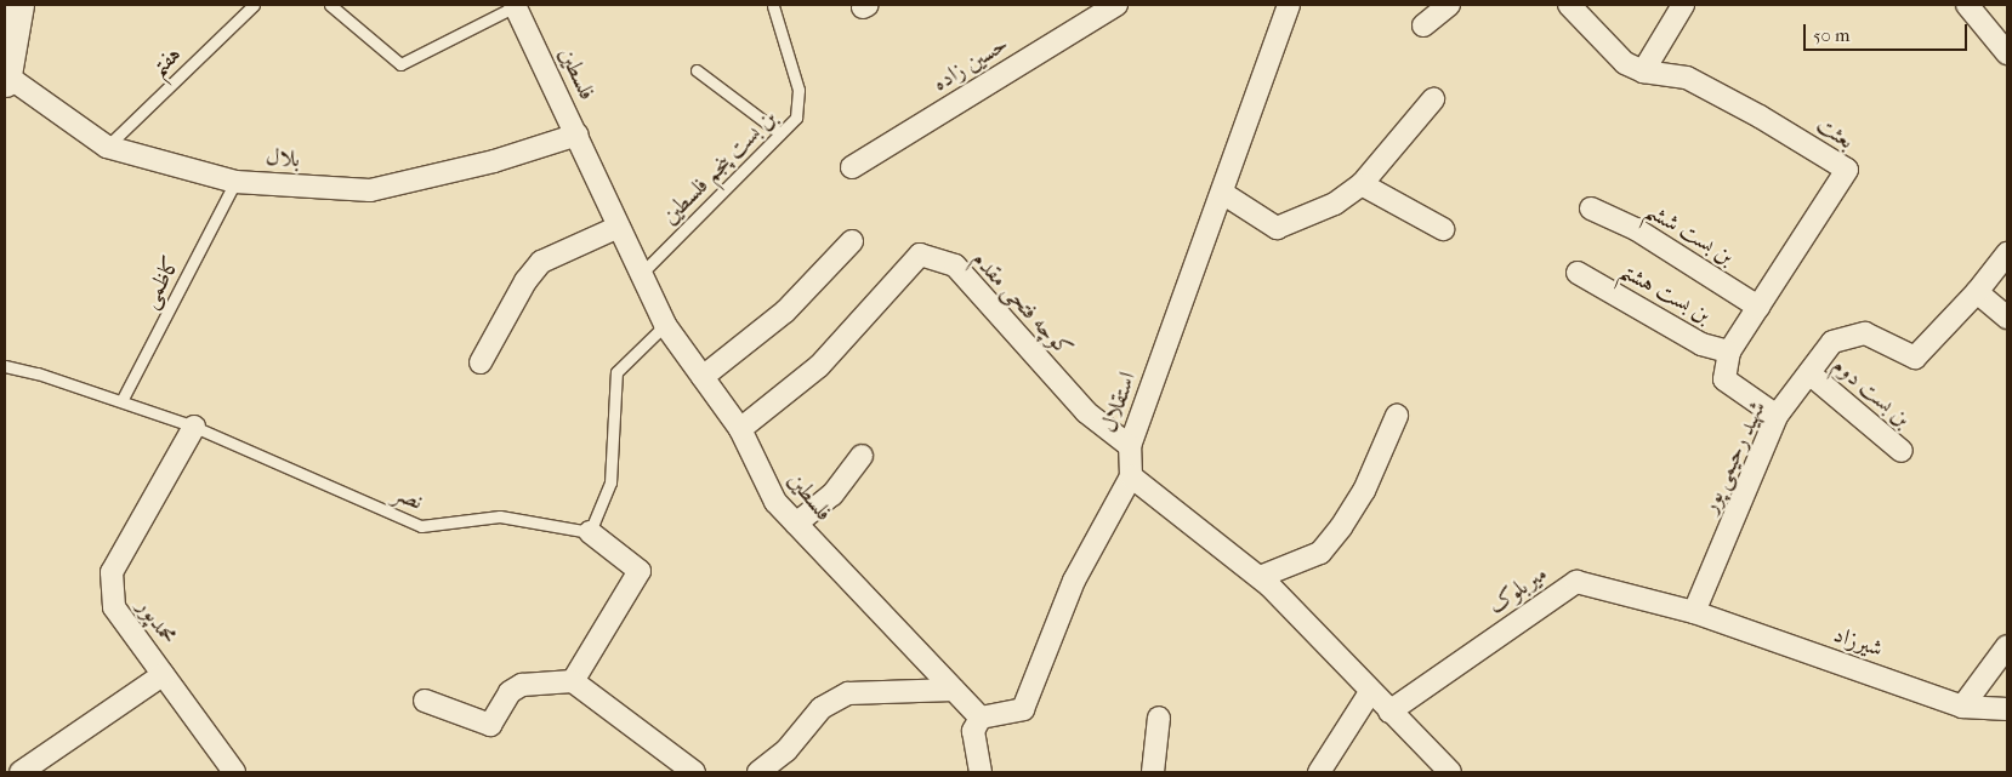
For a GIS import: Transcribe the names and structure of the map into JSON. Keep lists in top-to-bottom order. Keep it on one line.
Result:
{"streets":{"street":["حسین زاده","فلسطین","بعثت","بلال","بن بست ششم","بن بست هشتم","کوچه فتحی مقدم","بن بست دوم","استقلال","شهید رحیمی پور","میربلوک","محمدپور","شیرزاد"],"lane":["هفتم","بن بست پنجم فلسطین","کاظمی","نصر"]},"crossings":[["هفتم","بلال"],["فلسطین","بلال"],["فلسطین","بن بست پنجم فلسطین"],["فلسطین","کوچه فتحی مقدم"],["بعثت","بن بست ششم"],["بعثت","بن بست هشتم"],["بعثت","شهید رحیمی پور"],["بلال","کاظمی"],["کاظمی","نصر"],["کوچه فتحی مقدم","استقلال"],["بن بست دوم","شهید رحیمی پور"],["شهید رحیمی پور","میربلوک"],["شهید رحیمی پور","شیرزاد"],["نصر","محمدپور"],["میربلوک","شیرزاد"]],"scale_bar":"50 m"}
